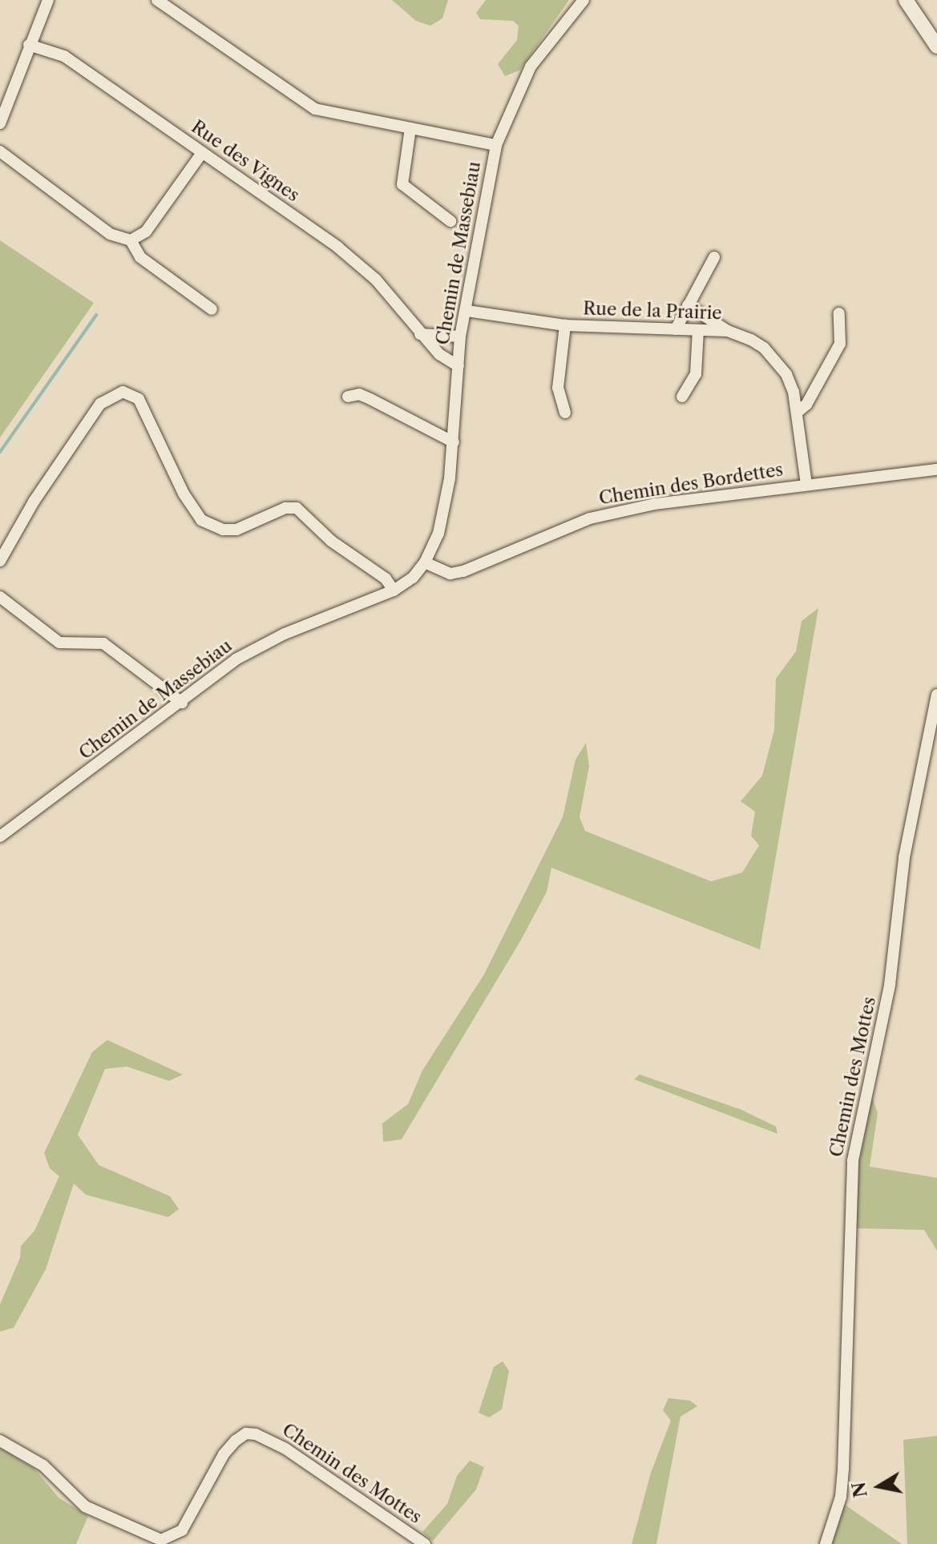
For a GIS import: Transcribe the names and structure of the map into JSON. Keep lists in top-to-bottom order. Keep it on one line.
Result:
{"streets":{"street":["Rue des Vignes","Chemin de Massebiau","Rue de la Prairie","Chemin des Bordettes","Chemin des Mottes"]},"crossings":[["Rue des Vignes","Chemin de Massebiau"],["Chemin de Massebiau","Rue de la Prairie"],["Chemin de Massebiau","Chemin des Bordettes"],["Rue de la Prairie","Chemin des Bordettes"]],"north":"left"}
